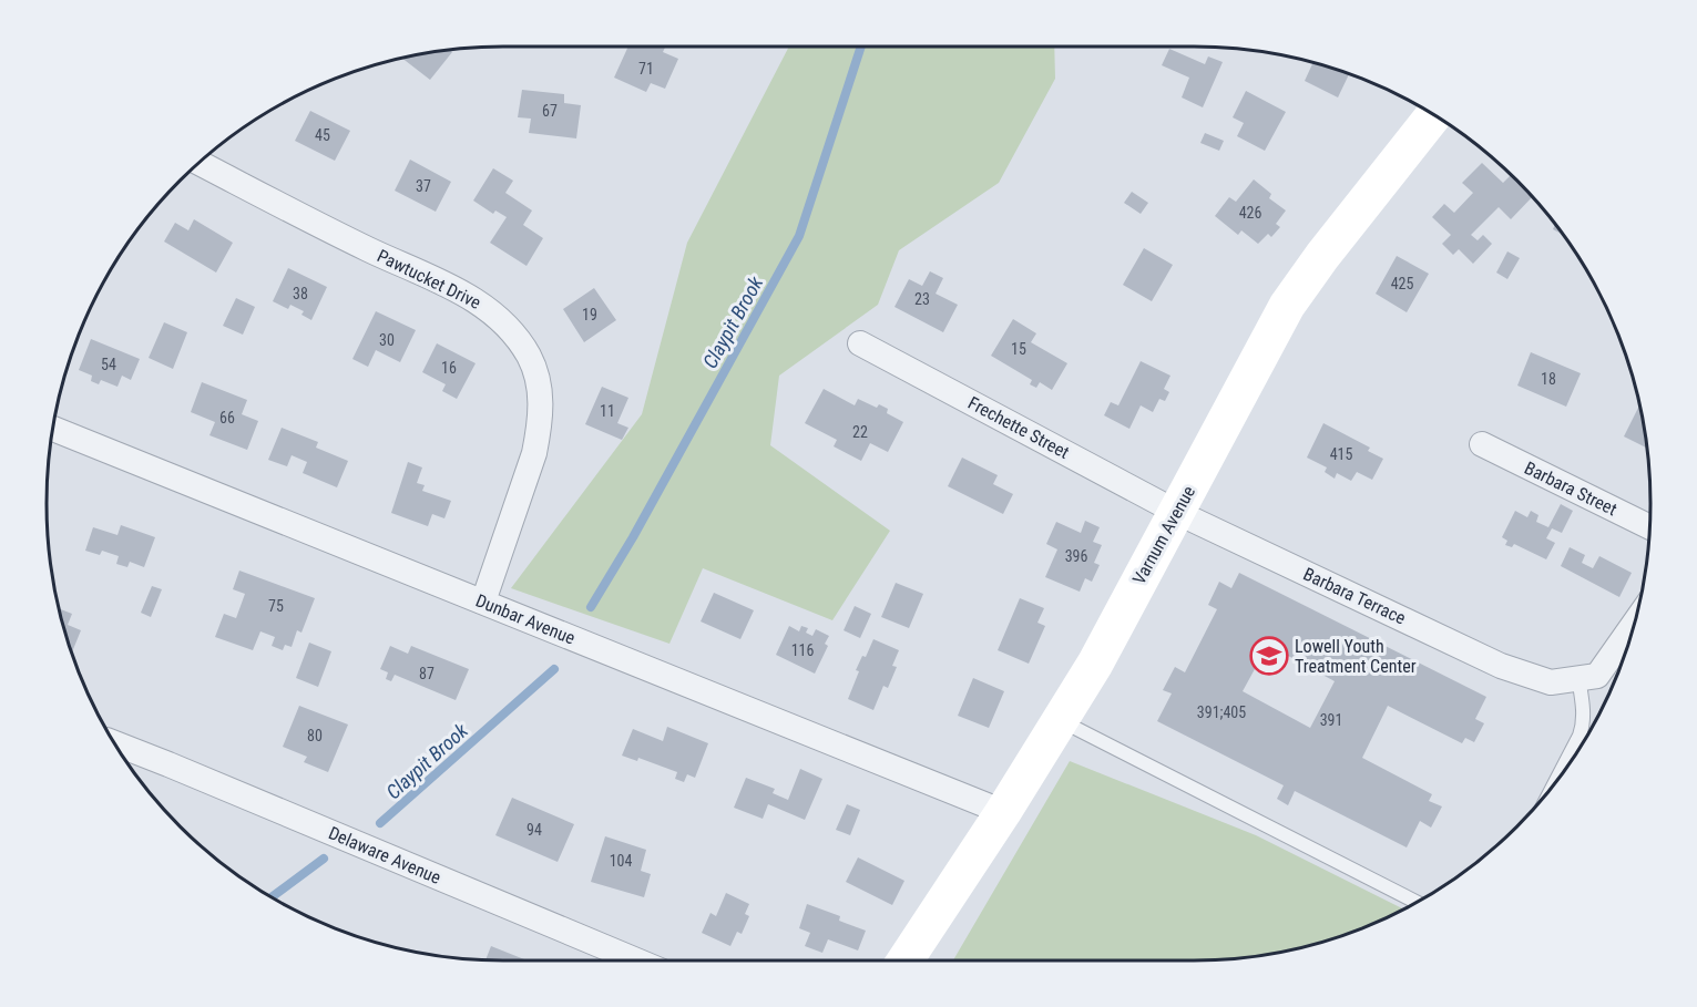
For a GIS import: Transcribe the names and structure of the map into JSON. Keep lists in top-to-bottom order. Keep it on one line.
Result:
{"streets":{"main road":["Varnum Avenue"],"street":["Pawtucket Drive","Frechette Street","Barbara Street","Barbara Terrace","Dunbar Avenue","Delaware Avenue"]},"crossings":[["Pawtucket Drive","Dunbar Avenue"],["Frechette Street","Varnum Avenue"],["Frechette Street","Barbara Terrace"],["Varnum Avenue","Barbara Terrace"],["Varnum Avenue","Dunbar Avenue"]],"water":["Claypit Brook"],"places":{"school or university":["Lowell Youth Treatment Center"]},"house_numbers":["71","67","45","37","426","425","38","23","19","30","15","54","16","18","11","66","22","415","396","75","116","87","391;405","391","80","94","104"]}
